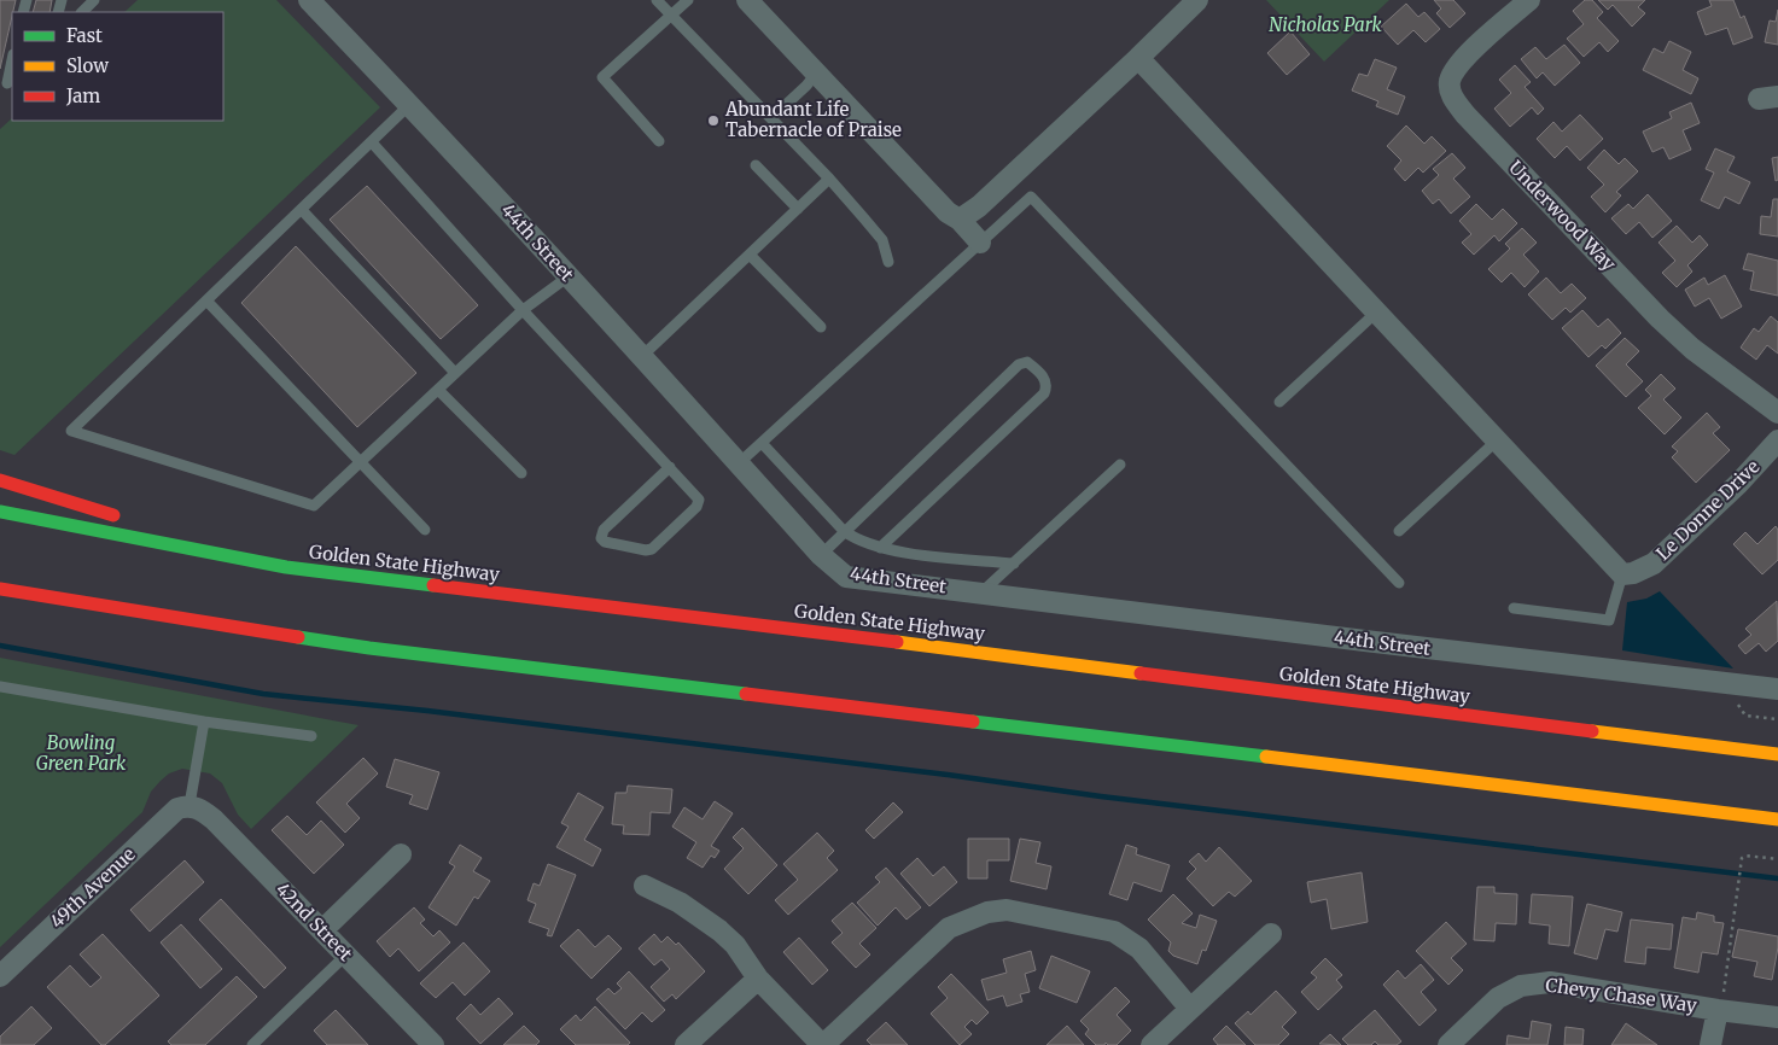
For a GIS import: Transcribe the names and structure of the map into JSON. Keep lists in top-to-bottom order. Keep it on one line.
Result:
{"streets":{"highway":["Golden State Highway"],"street":["Underwood Way","44th Street","Le Donne Drive","49th Avenue","42nd Street","Chevy Chase Way"]},"crossings":[["49th Avenue","42nd Street"]],"parks":["Nicholas Park","Bowling Green Park"],"places":["Abundant Life Tabernacle of Praise"],"legend":["Fast","Slow","Jam"]}
